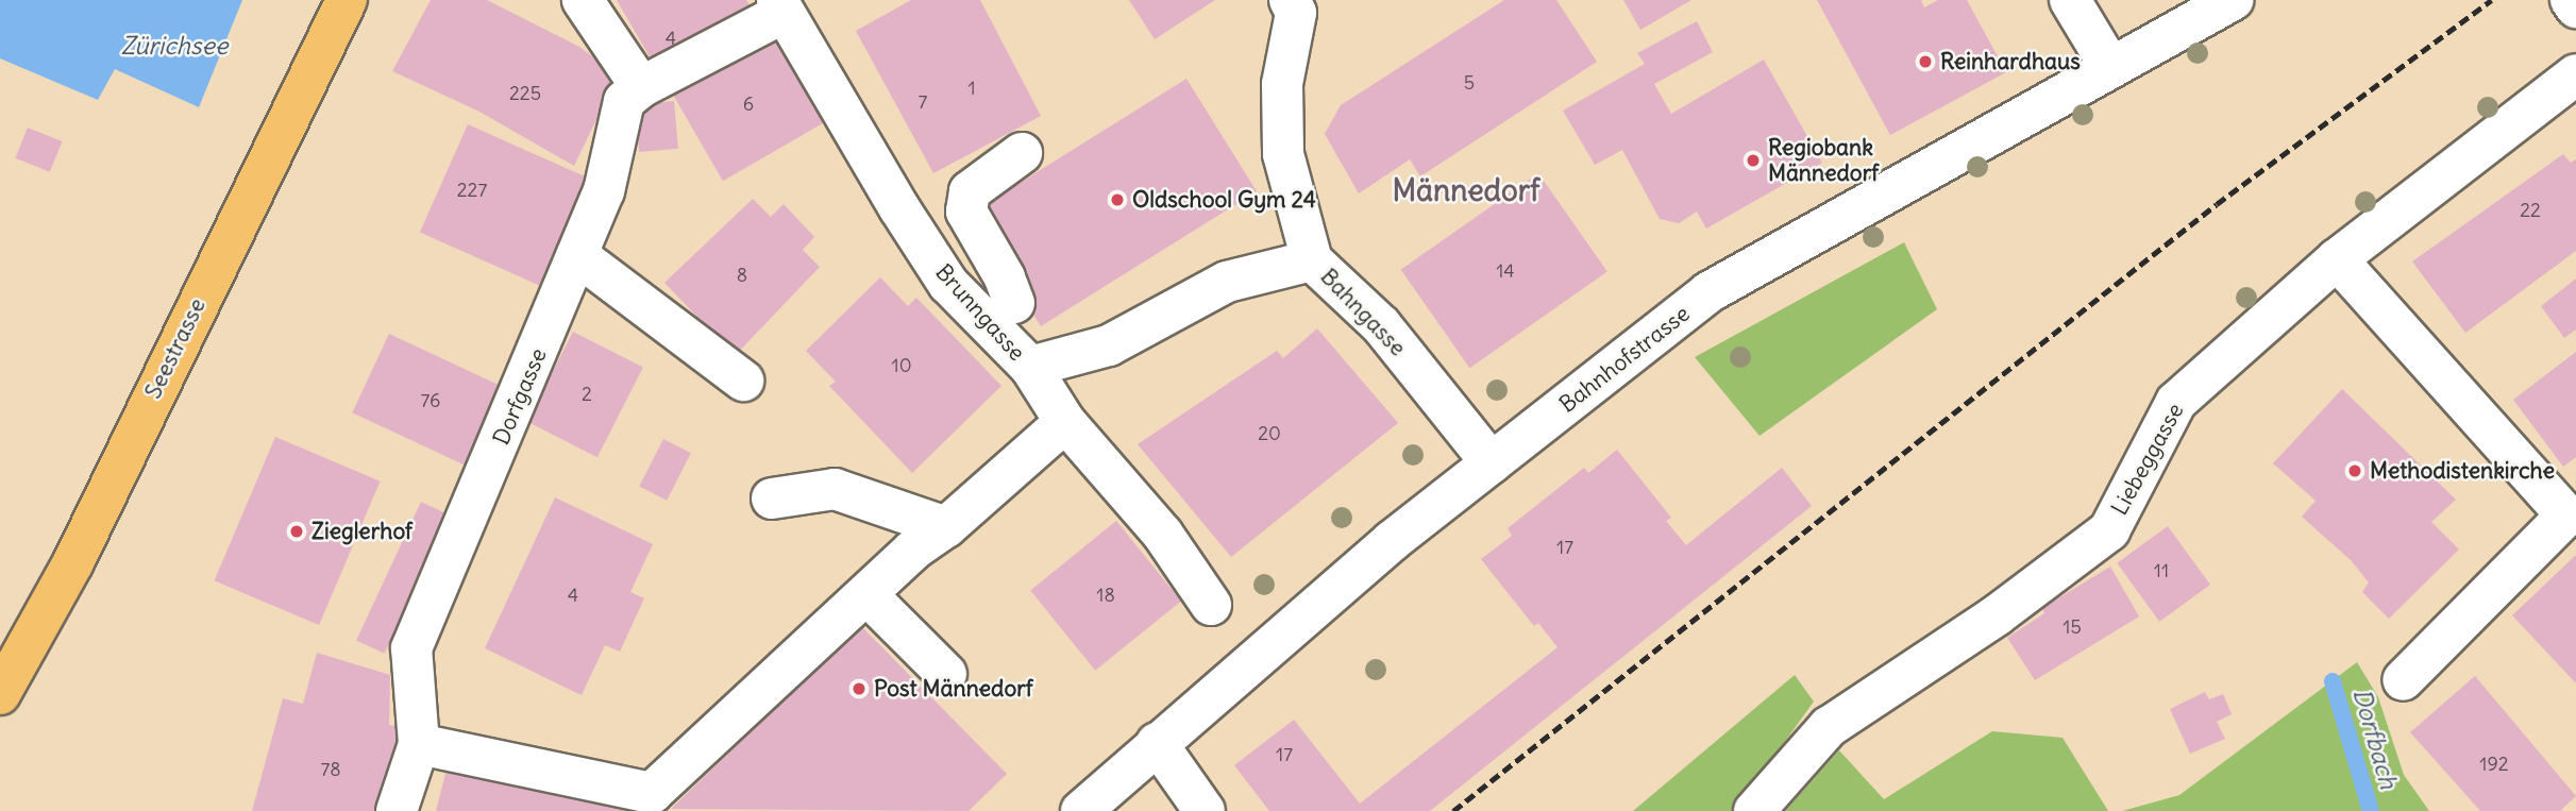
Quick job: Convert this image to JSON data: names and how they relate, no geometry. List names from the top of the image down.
{
  "streets": {
    "main road": ["Seestrasse"],
    "street": [
      "Brunngasse",
      "Bahngasse",
      "Bahnhofstrasse",
      "Dorfgasse",
      "Liebeggasse"
    ]
  },
  "crossings": [
    ["Brunngasse", "Bahngasse"],
    ["Bahngasse", "Bahnhofstrasse"]
  ],
  "districts": ["Männedorf"],
  "water": ["Zürichsee", "Dorfbach"],
  "places": [
    "Reinhardhaus",
    "Regiobank Männedorf",
    "Oldschool Gym 24",
    "Methodistenkirche",
    "Zieglerhof",
    "Post Männedorf"
  ],
  "house_numbers": [
    "4",
    "5",
    "1",
    "225",
    "7",
    "6",
    "227",
    "22",
    "14",
    "8",
    "10",
    "2",
    "76",
    "20",
    "17",
    "11",
    "4",
    "18",
    "15",
    "17",
    "192",
    "78"
  ]
}
